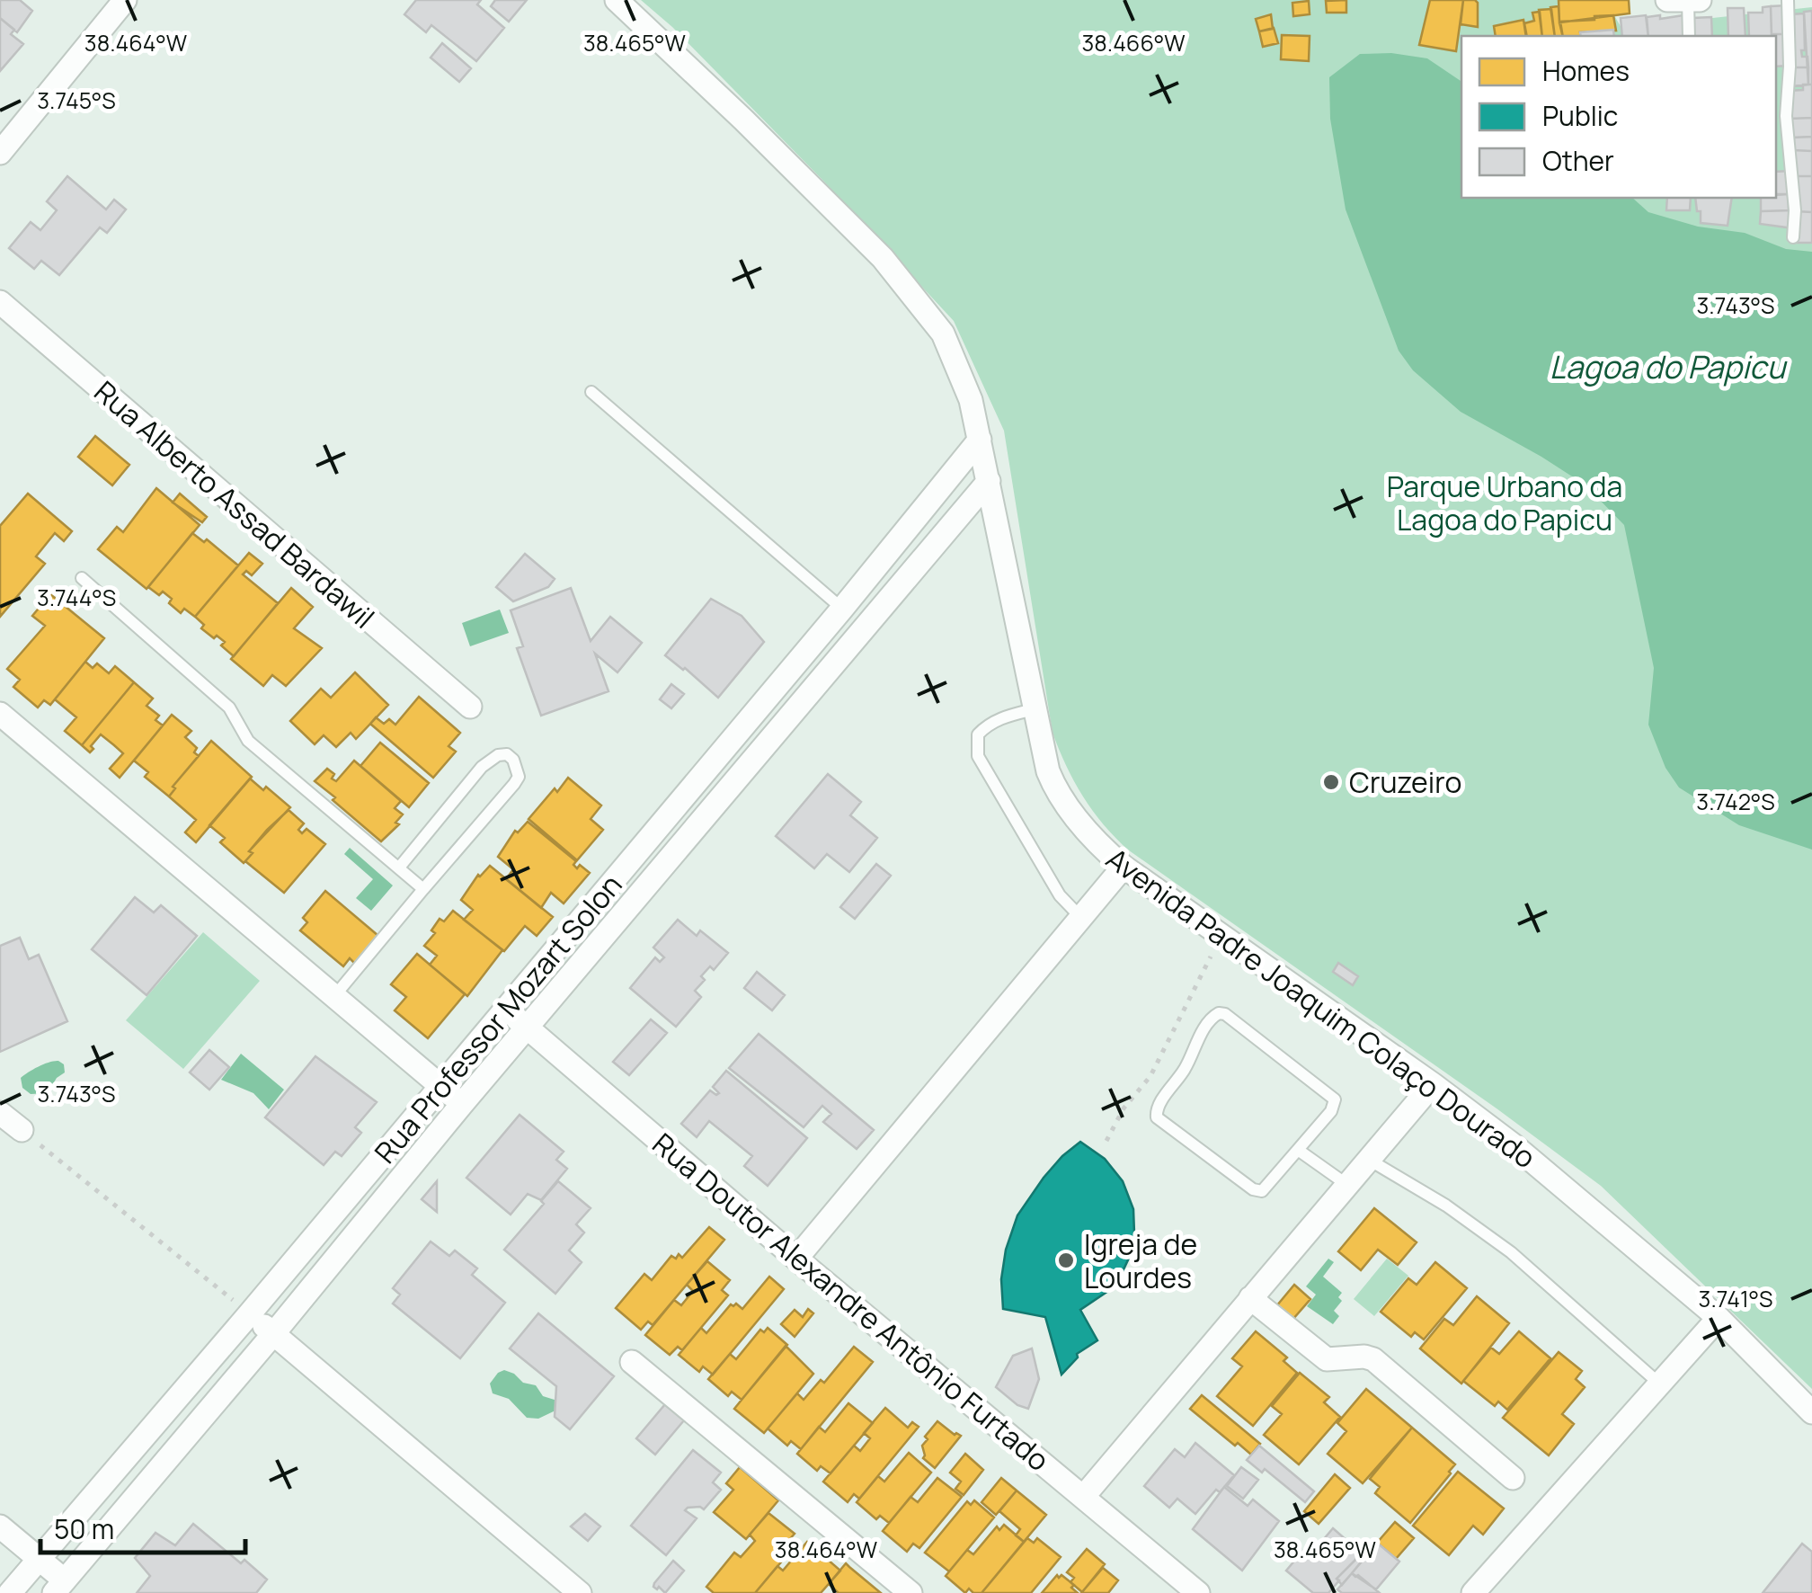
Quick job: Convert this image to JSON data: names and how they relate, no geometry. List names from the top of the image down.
{
  "streets": {
    "street": [
      "Rua Alberto Assad Bardawil",
      "Avenida Padre Joaquim Colaço Dourado",
      "Rua Professor Mozart Solon",
      "Rua Doutor Alexandre Antônio Furtado"
    ]
  },
  "crossings": [
    ["Avenida Padre Joaquim Colaço Dourado", "Rua Professor Mozart Solon"],
    ["Rua Professor Mozart Solon", "Rua Doutor Alexandre Antônio Furtado"]
  ],
  "water": ["Lagoa do Papicu"],
  "parks": ["Parque Urbano da Lagoa do Papicu"],
  "places": ["Cruzeiro", "Igreja de Lourdes"],
  "legend": ["Homes", "Public", "Other"],
  "scale_bar": "50 m",
  "coordinates": [
    "38.464°W",
    "38.465°W",
    "38.466°W",
    "3.745°S",
    "3.743°S",
    "3.744°S",
    "3.742°S",
    "3.741°S"
  ]
}
